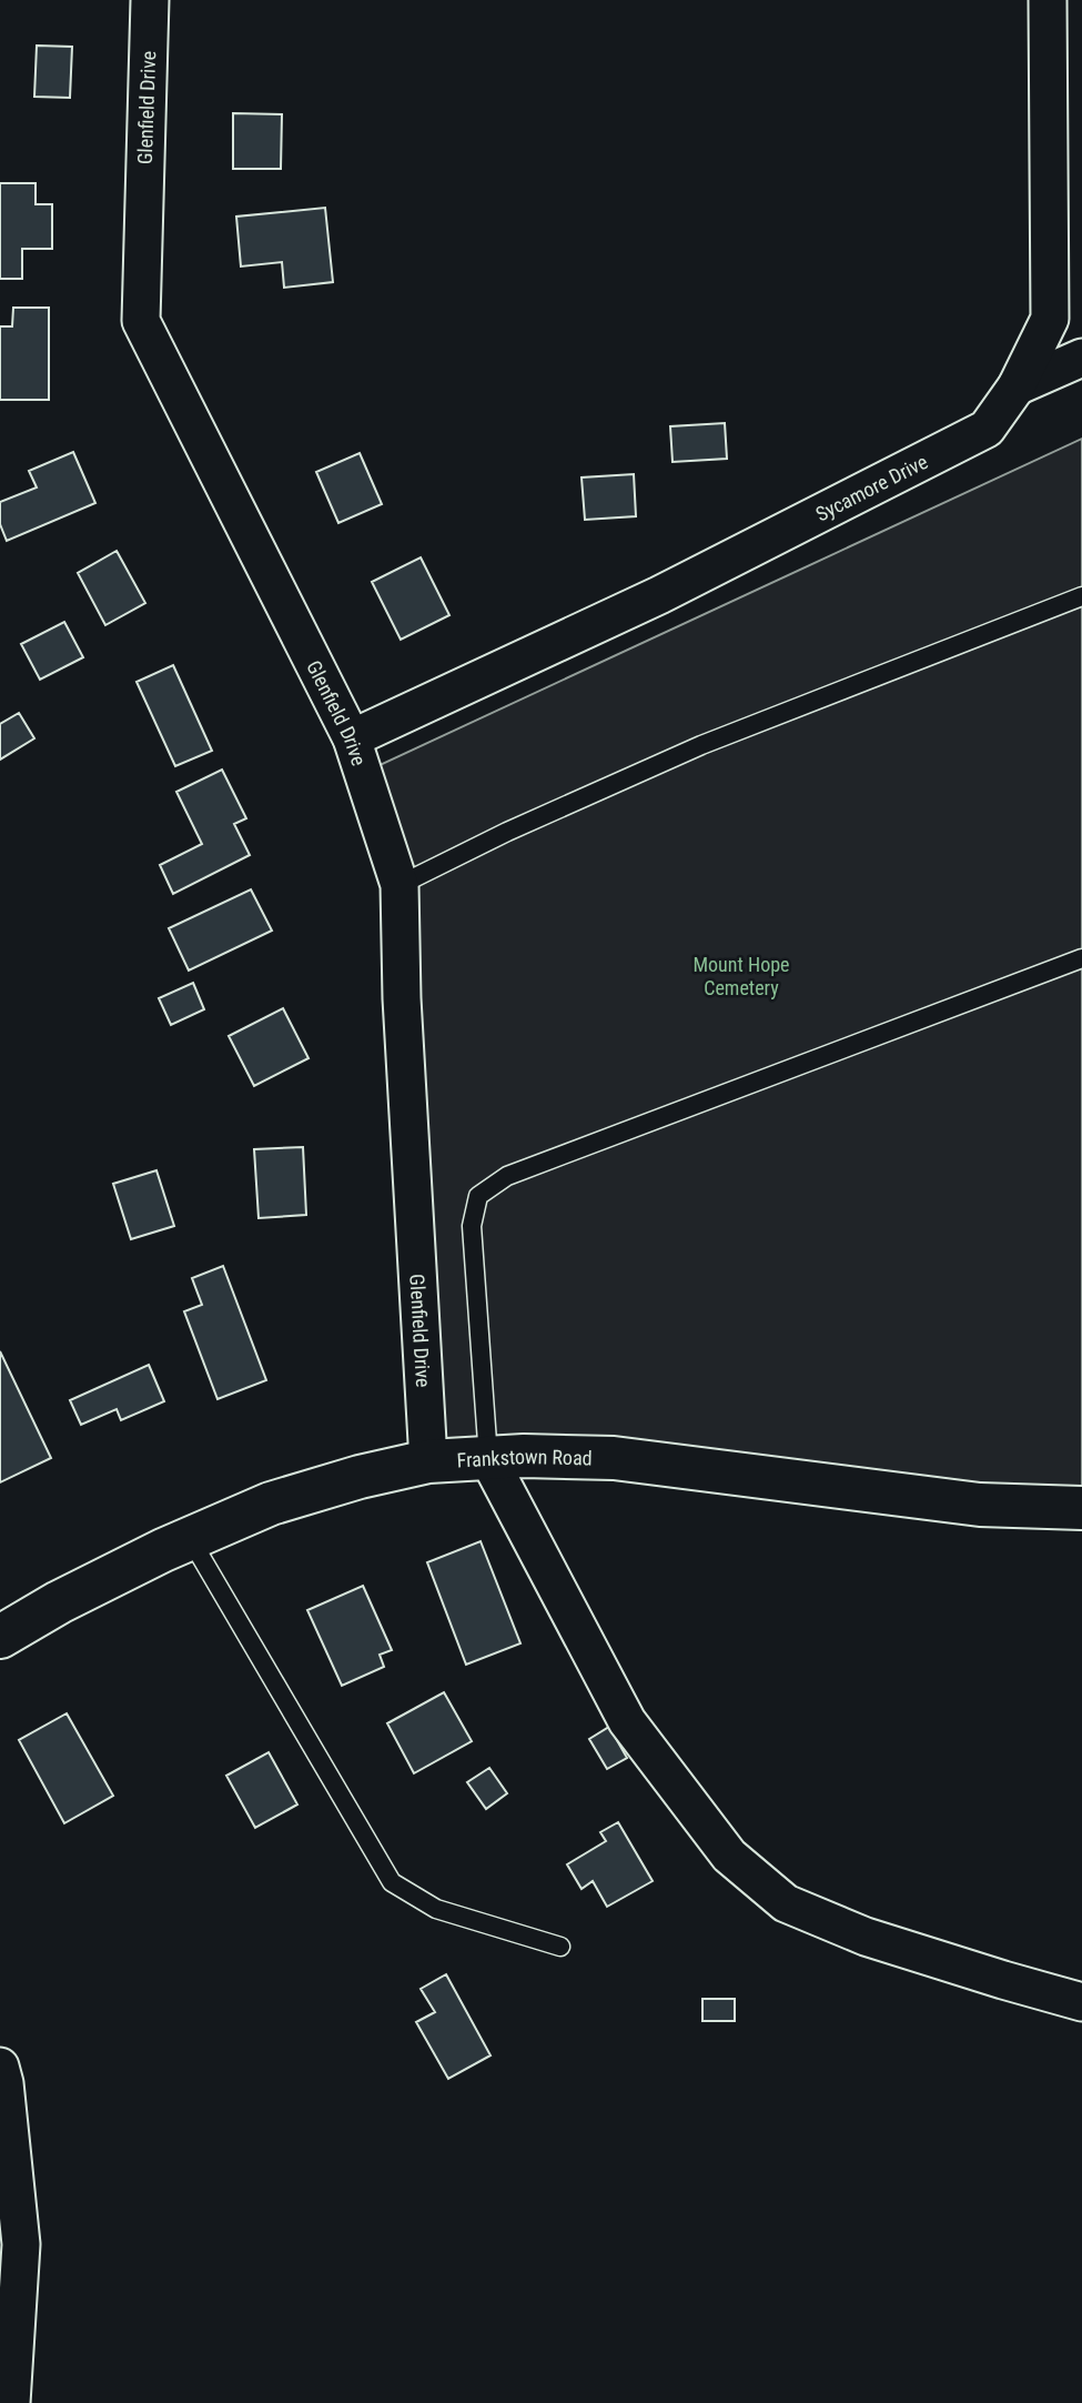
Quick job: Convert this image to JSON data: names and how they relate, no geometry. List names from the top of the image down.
{
  "streets": {
    "main road": ["Frankstown Road"],
    "street": ["Glenfield Drive", "Sycamore Drive"]
  },
  "crossings": [
    ["Glenfield Drive", "Sycamore Drive"],
    ["Glenfield Drive", "Frankstown Road"]
  ],
  "parks": ["Mount Hope Cemetery"]
}
